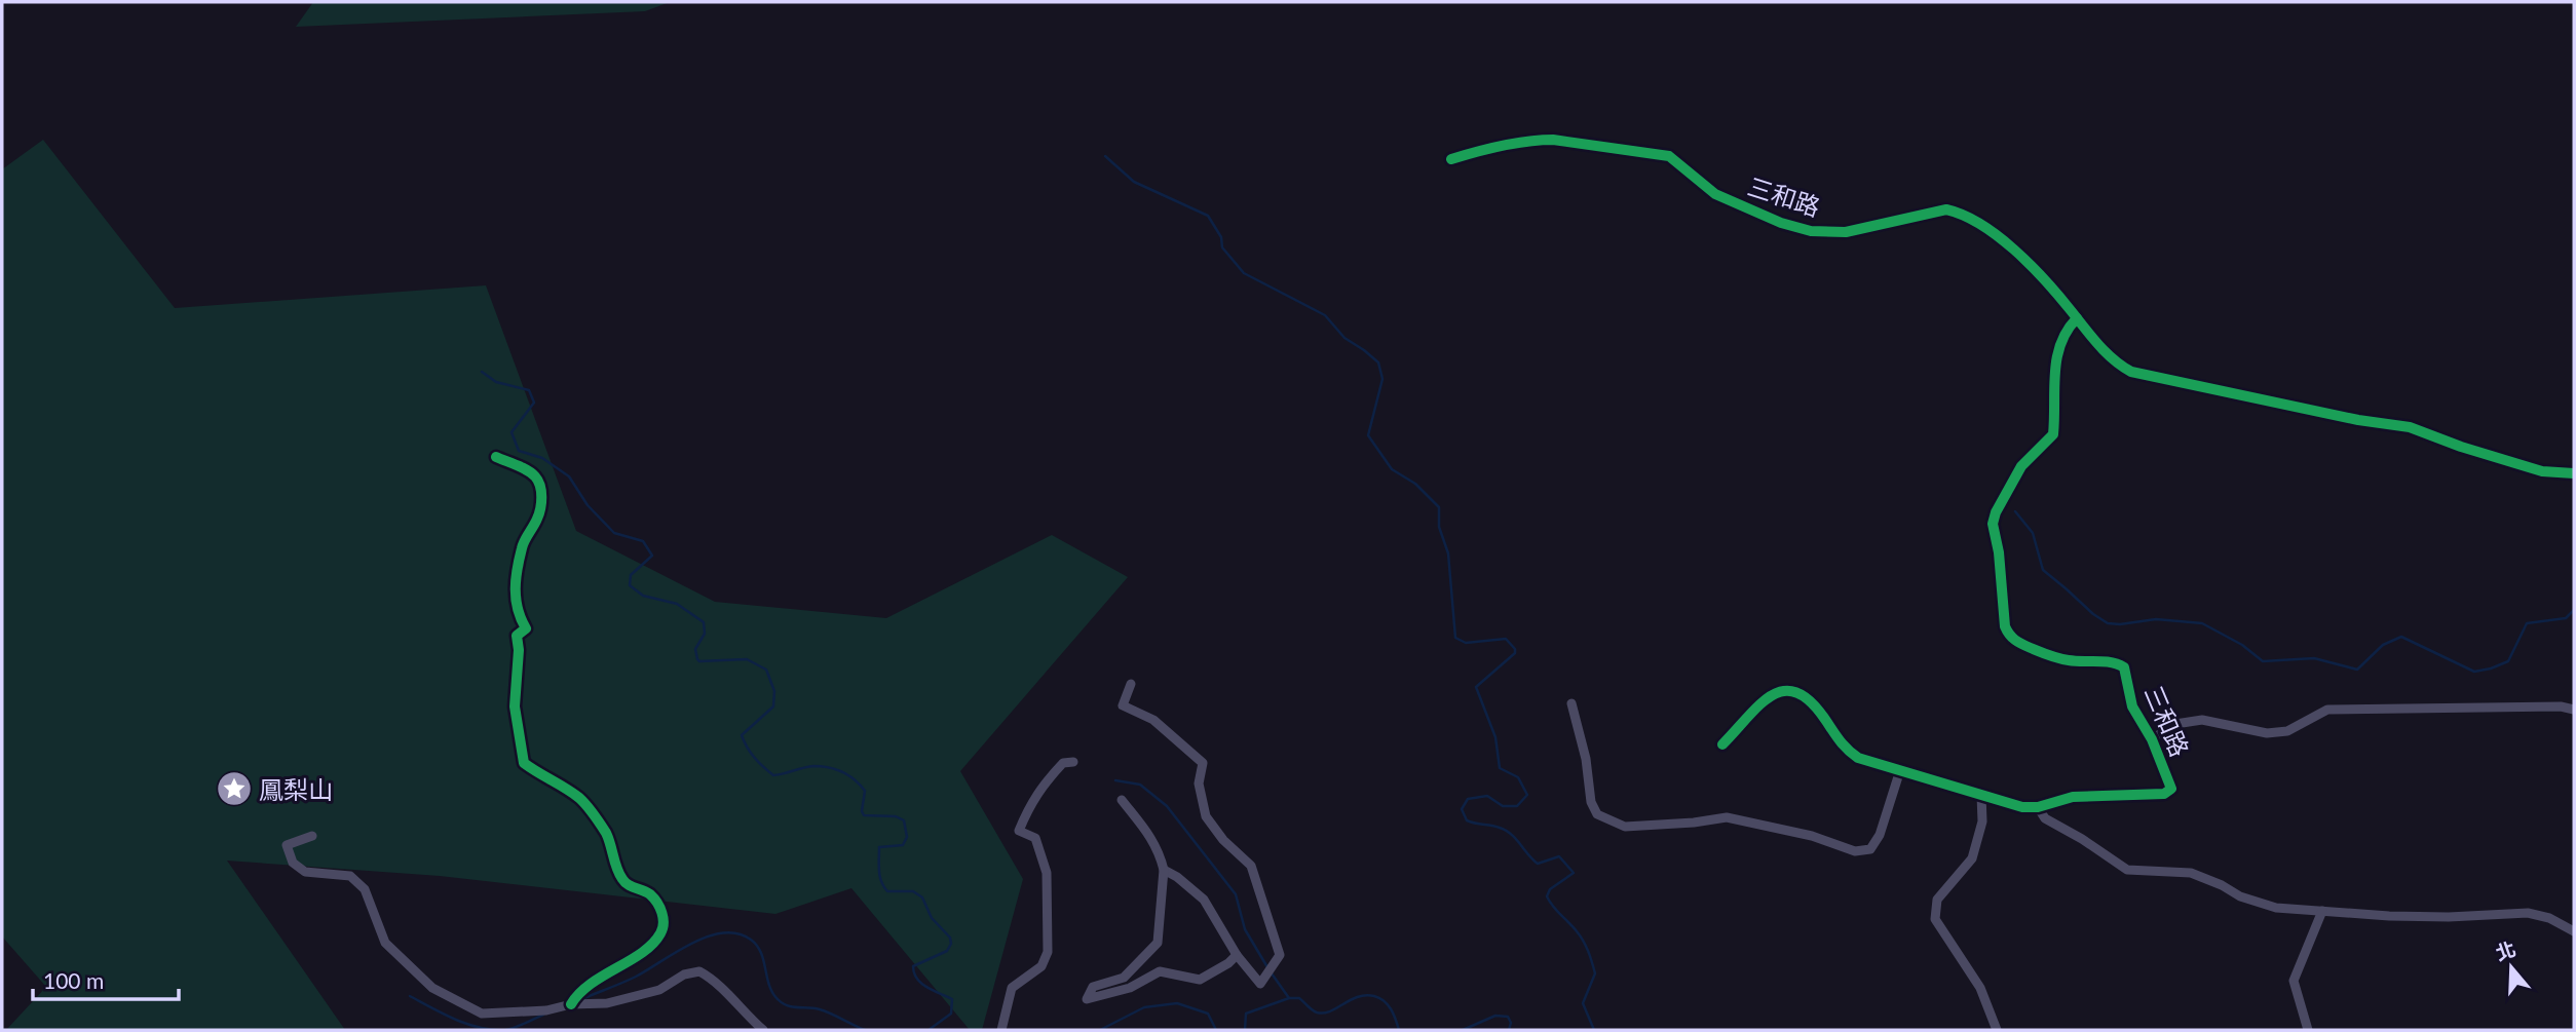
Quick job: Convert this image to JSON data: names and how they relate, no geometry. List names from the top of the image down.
{
  "streets": {
    "street": ["三和路"]
  },
  "places": {
    "place": ["鳳梨山"]
  },
  "scale_bar": "100 m",
  "north": "top"
}
